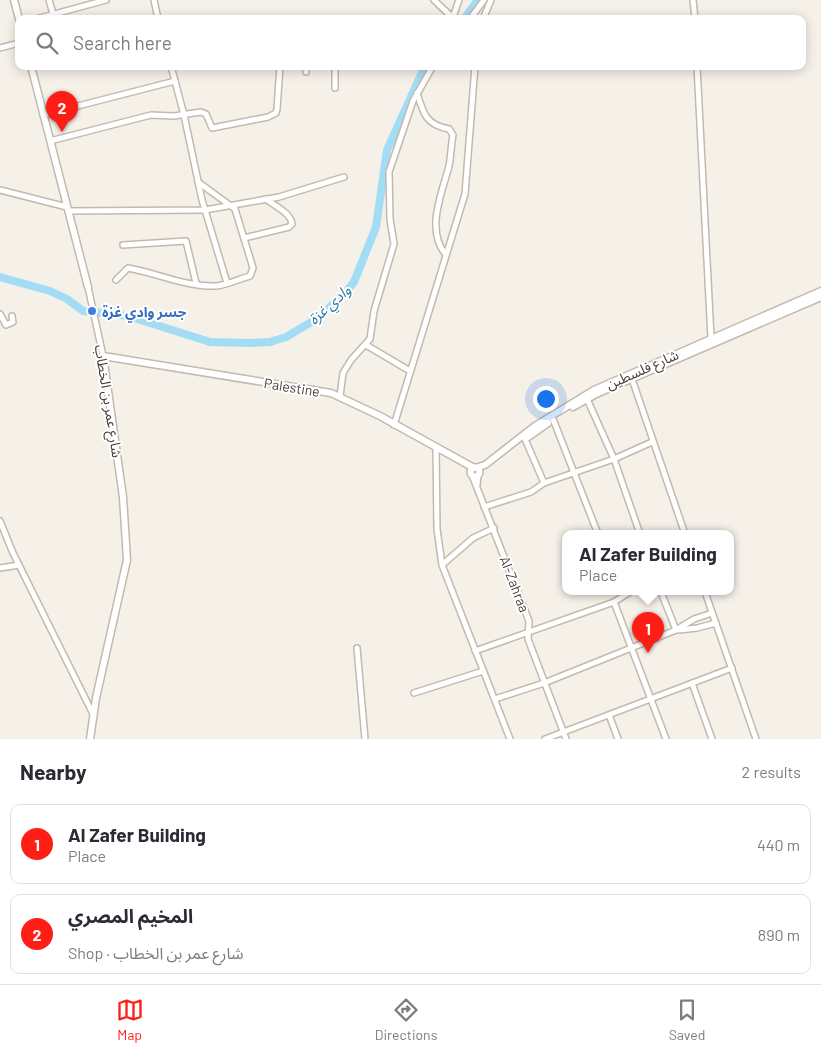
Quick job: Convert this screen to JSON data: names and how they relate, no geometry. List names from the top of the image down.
{
  "streets": {
    "street": [
      "شارع فلسطين",
      "Palestine",
      "شارع عمر بن الخطاب",
      "Al-Zahraa"
    ]
  },
  "crossings": [
    ["شارع فلسطين", "Palestine"],
    ["شارع فلسطين", "Al-Zahraa"],
    ["Palestine", "شارع عمر بن الخطاب"],
    ["Palestine", "Al-Zahraa"]
  ],
  "water": ["وادي غزة"],
  "places": ["جسر وادي غزة"],
  "page": {
    "search": "Search here",
    "pins": ["2", "1"],
    "popup": ["Al Zafer Building", "Place"],
    "heading": ["Nearby", "2 results"],
    "list": [
      {
        "mark": "1",
        "name": "Al Zafer Building",
        "note": "Place",
        "value": "440 m"
      },
      {
        "mark": "2",
        "name": "المخيم المصري",
        "note": "Shop · شارع عمر بن الخطاب",
        "value": "890 m"
      }
    ],
    "nav": ["Map", "Directions", "Saved"]
  }
}
